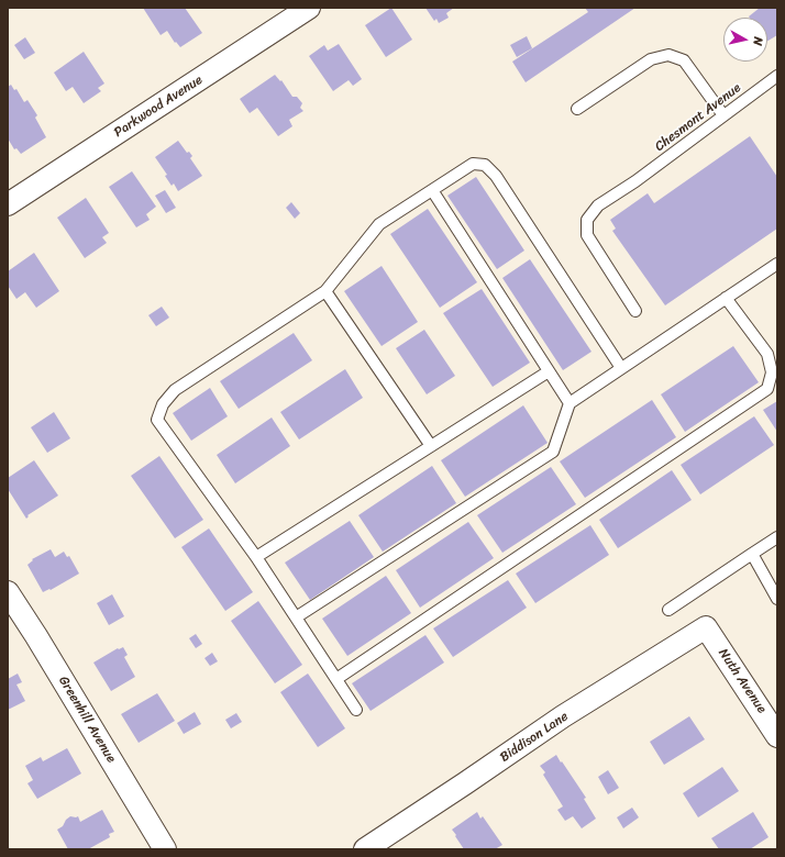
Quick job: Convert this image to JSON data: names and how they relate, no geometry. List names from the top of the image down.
{
  "streets": {
    "street": [
      "Parkwood Avenue",
      "Nuth Avenue",
      "Greenhill Avenue",
      "Biddison Lane"
    ],
    "lane": ["Chesmont Avenue"]
  },
  "crossings": [
    ["Nuth Avenue", "Biddison Lane"]
  ],
  "north": "right"
}
